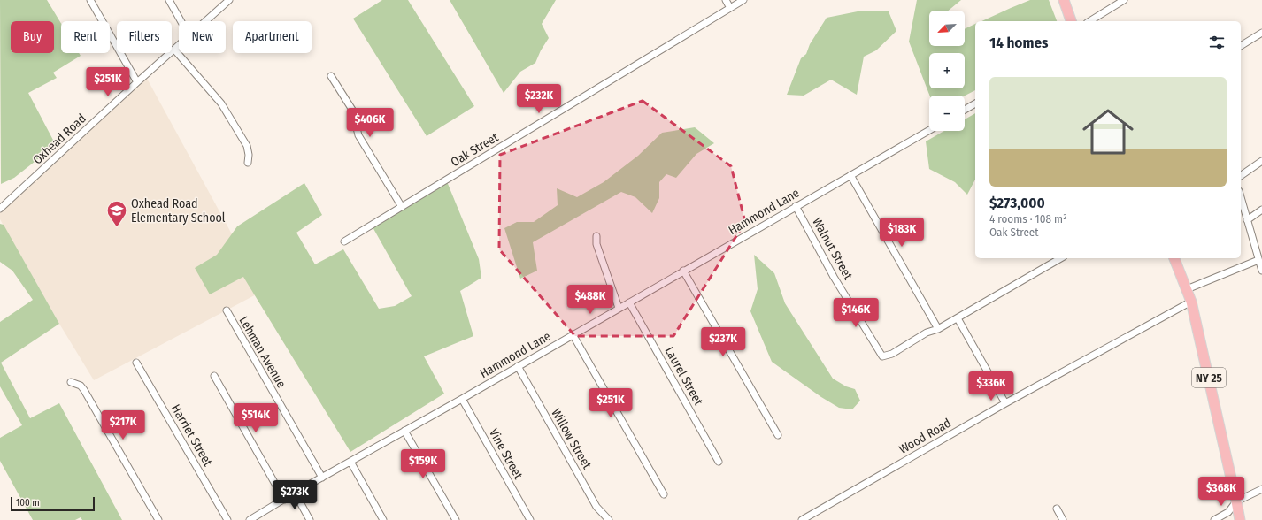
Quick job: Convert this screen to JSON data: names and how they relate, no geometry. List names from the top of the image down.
{
  "streets": {
    "main road": ["NY 25"],
    "street": [
      "Oxhead Road",
      "Oak Street",
      "Hammond Lane",
      "Walnut Street",
      "Lehman Avenue",
      "Laurel Street",
      "Harriet Street",
      "Wood Road",
      "Willow Street",
      "Vine Street"
    ]
  },
  "crossings": [
    ["Hammond Lane", "Walnut Street"],
    ["Hammond Lane", "Lehman Avenue"],
    ["Hammond Lane", "Laurel Street"],
    ["Hammond Lane", "Willow Street"],
    ["Hammond Lane", "Vine Street"],
    ["NY 25", "Wood Road"]
  ],
  "places": {
    "school or university": ["Oxhead Road Elementary School"]
  },
  "scale_bar": "100 m",
  "north": "bottom left",
  "page": {
    "map_buttons": ["+", "−"],
    "chip": [
      "Buy",
      "Rent",
      "Filters",
      "New",
      "Apartment"
    ],
    "heading": "14 homes",
    "list": [
      {
        "name": "$273,000",
        "note": "4 rooms · 108 m² · Oak Street"
      }
    ],
    "price": [
      "$251K",
      "$232K",
      "$406K",
      "$183K",
      "$488K",
      "$146K",
      "$237K",
      "$336K",
      "$251K",
      "$514K",
      "$217K",
      "$159K",
      "$368K",
      "$273K"
    ],
    "scale": "100 m"
  }
}
